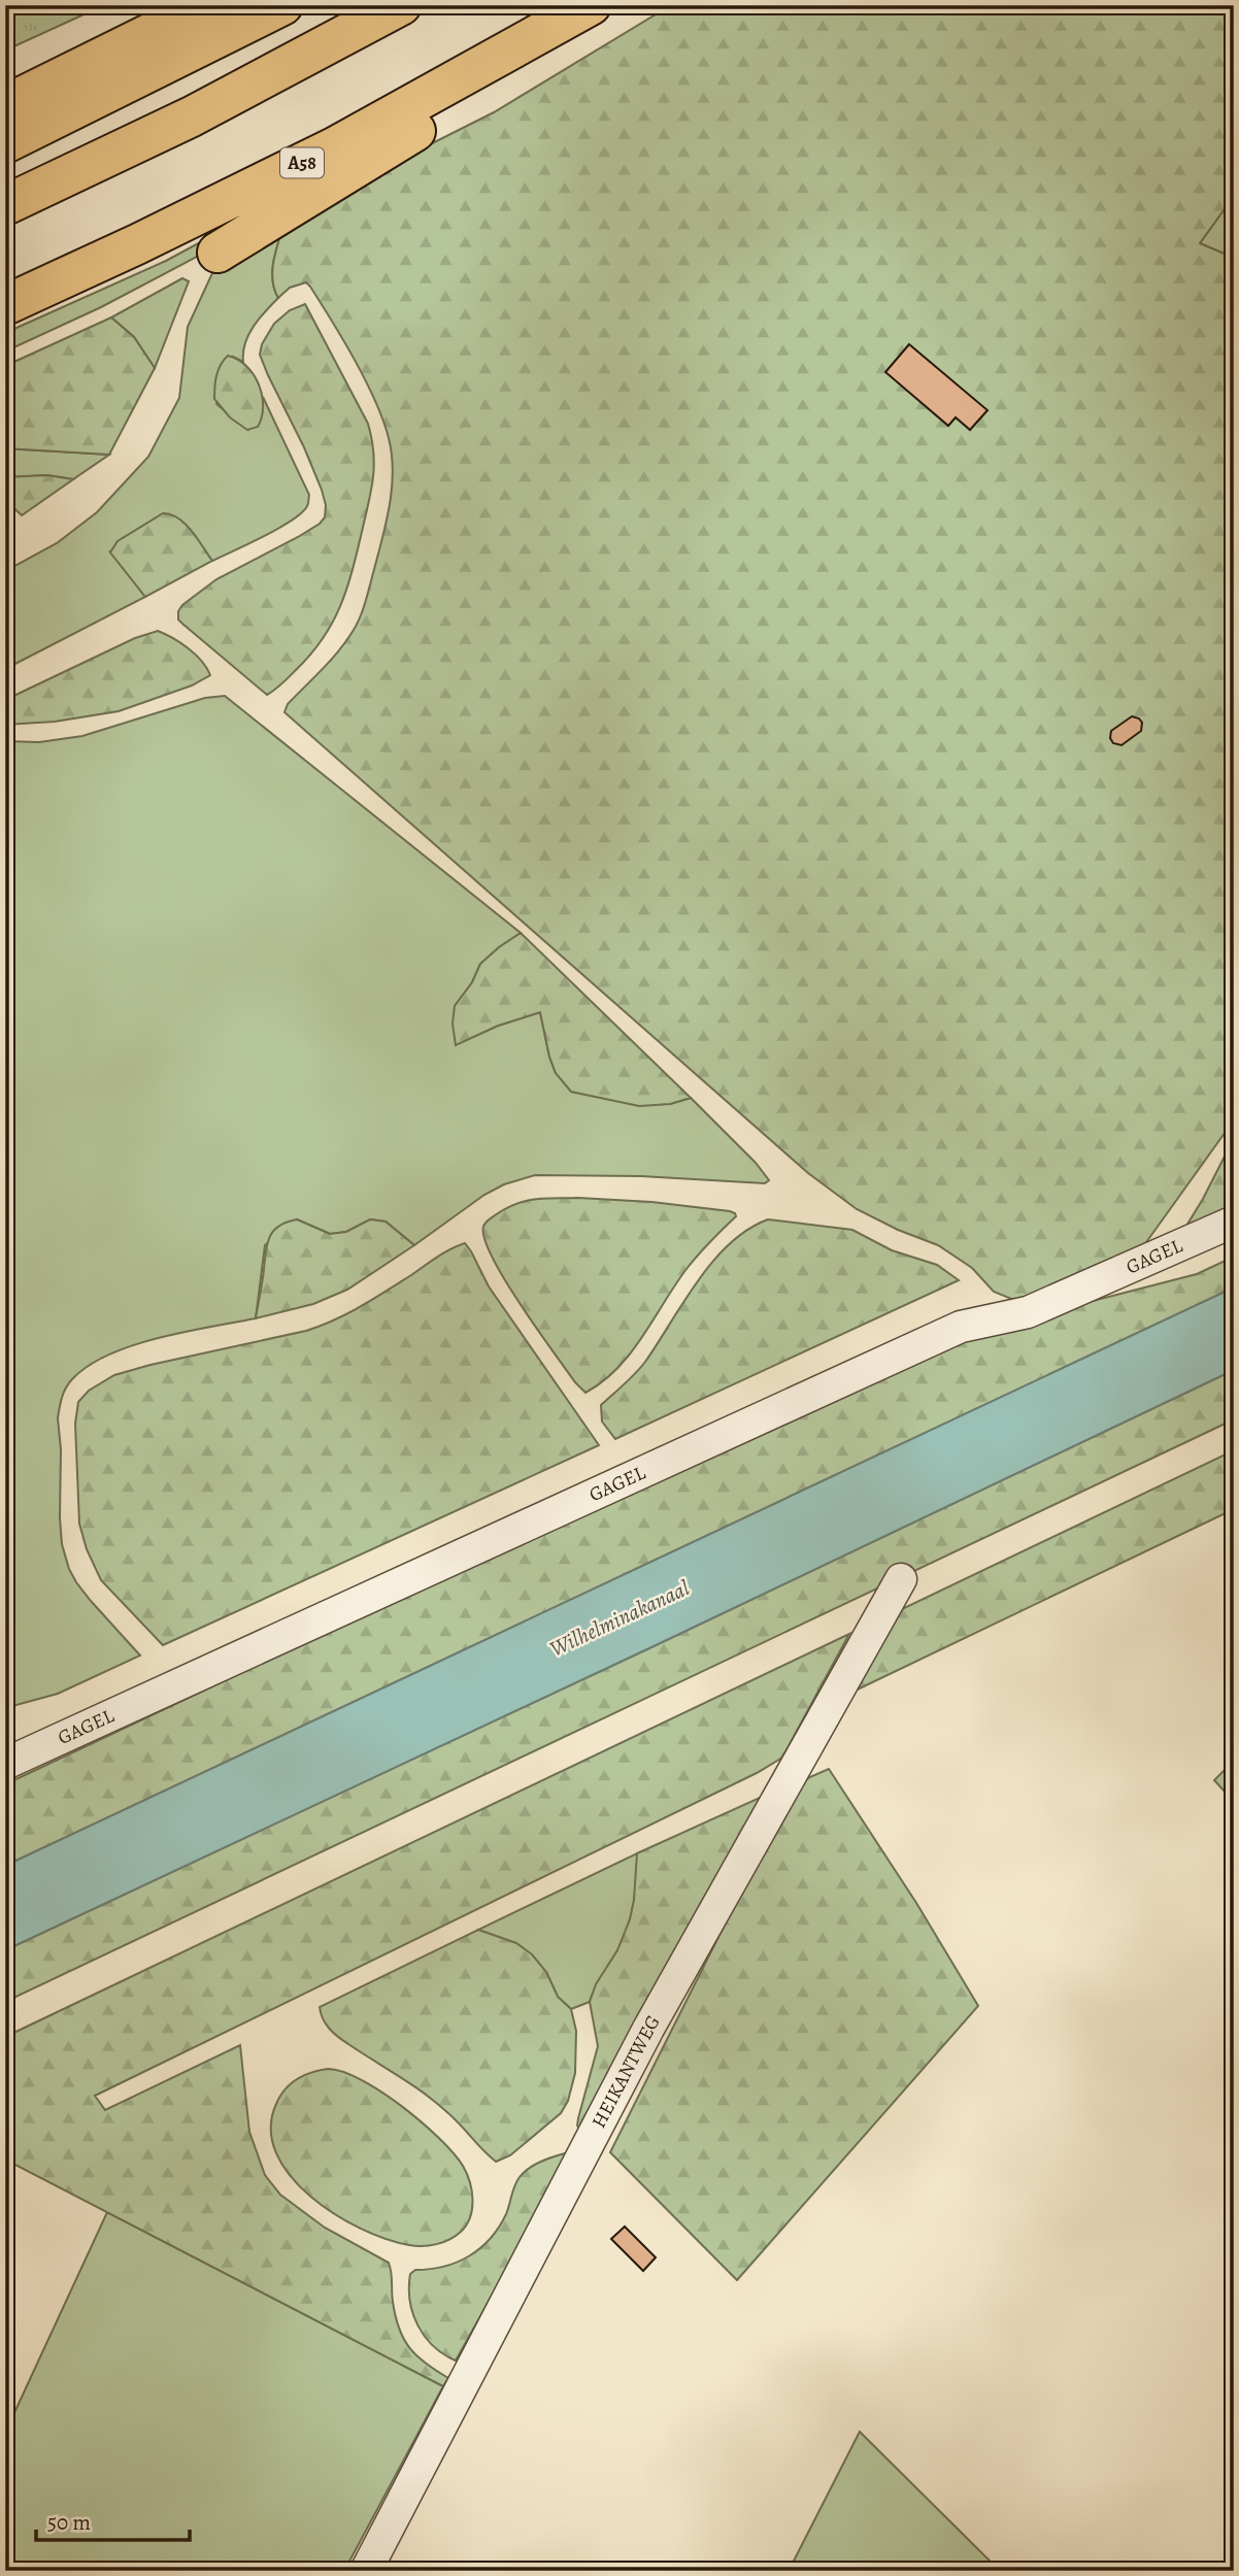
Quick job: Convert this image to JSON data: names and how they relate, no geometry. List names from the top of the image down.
{
  "streets": {
    "highway": ["A58"],
    "street": ["GAGEL", "HEIKANTWEG"]
  },
  "water": ["Wilhelminakanaal"],
  "scale_bar": "50 m"
}
